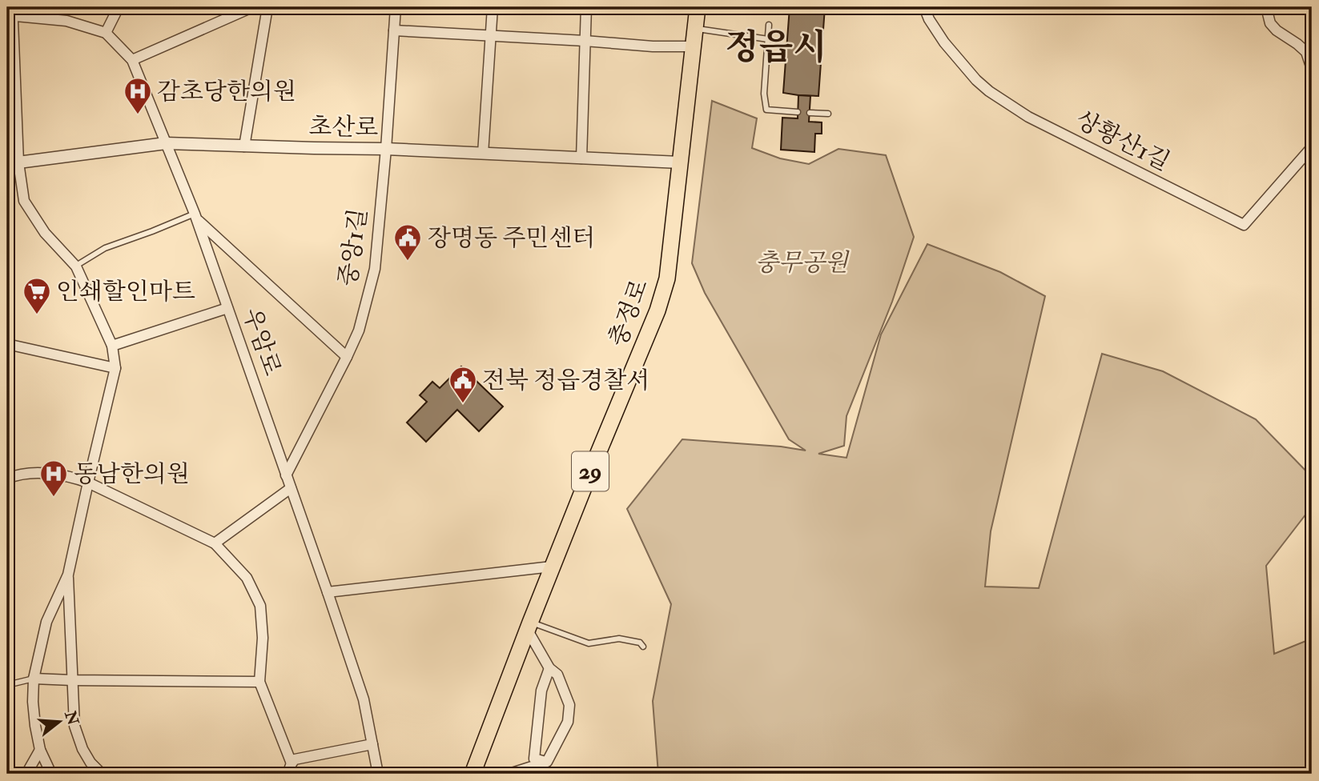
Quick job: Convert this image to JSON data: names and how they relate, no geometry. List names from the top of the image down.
{
  "streets": {
    "main road": ["충정로", "29"],
    "street": [
      "초산로",
      "상황산1길",
      "중앙1길",
      "우암로"
    ]
  },
  "crossings": [
    ["초산로", "중앙1길"],
    ["초산로", "충정로"],
    ["초산로", "우암로"],
    ["중앙1길", "우암로"]
  ],
  "districts": ["정읍시"],
  "parks": ["충무공원"],
  "places": {
    "hospital": ["감초당한의원", "동남한의원"],
    "public building": ["장명동 주민센터", "전북 정읍경찰서"],
    "supermarket": ["인쇄할인마트"]
  },
  "north": "right"
}
